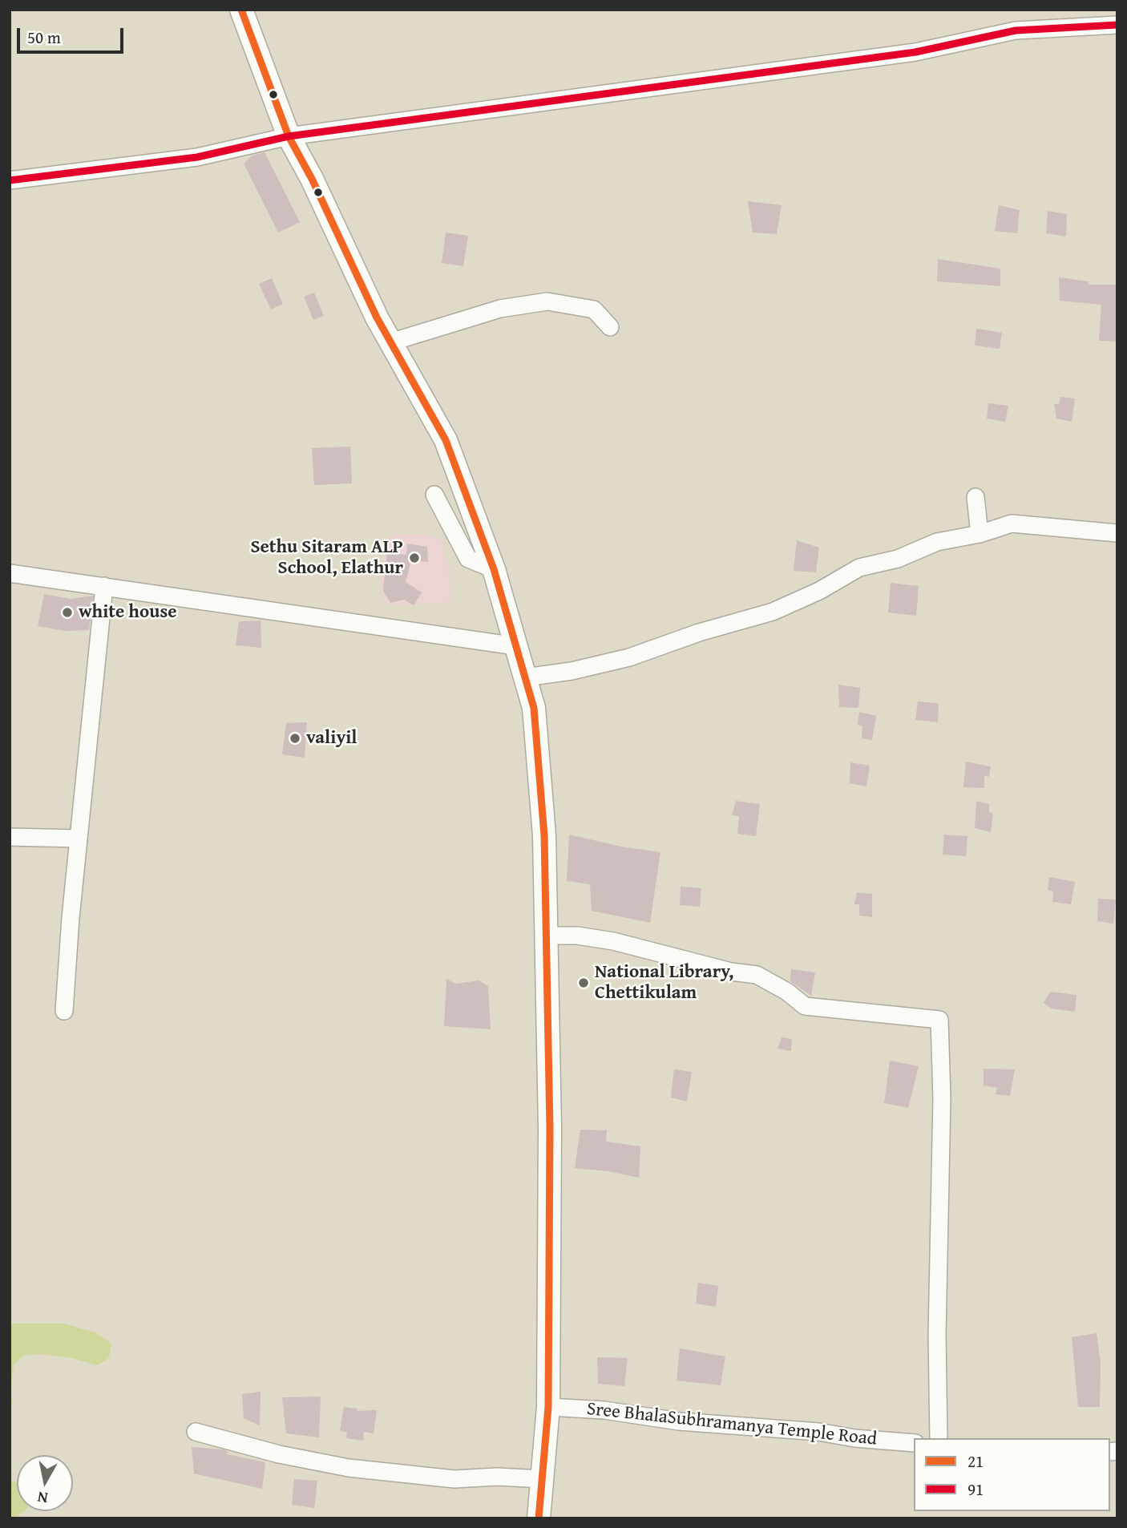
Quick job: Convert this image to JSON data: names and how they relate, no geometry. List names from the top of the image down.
{
  "streets": {
    "street": ["Sree BhalaSubhramanya Temple Road"]
  },
  "places": [
    "Sethu Sitaram ALP School, Elathur",
    "white house",
    "valiyil",
    "National Library, Chettikulam"
  ],
  "lines": ["transit line 21", "transit line 91"],
  "legend": ["21", "91"],
  "scale_bar": "50 m",
  "north": "bottom"
}
